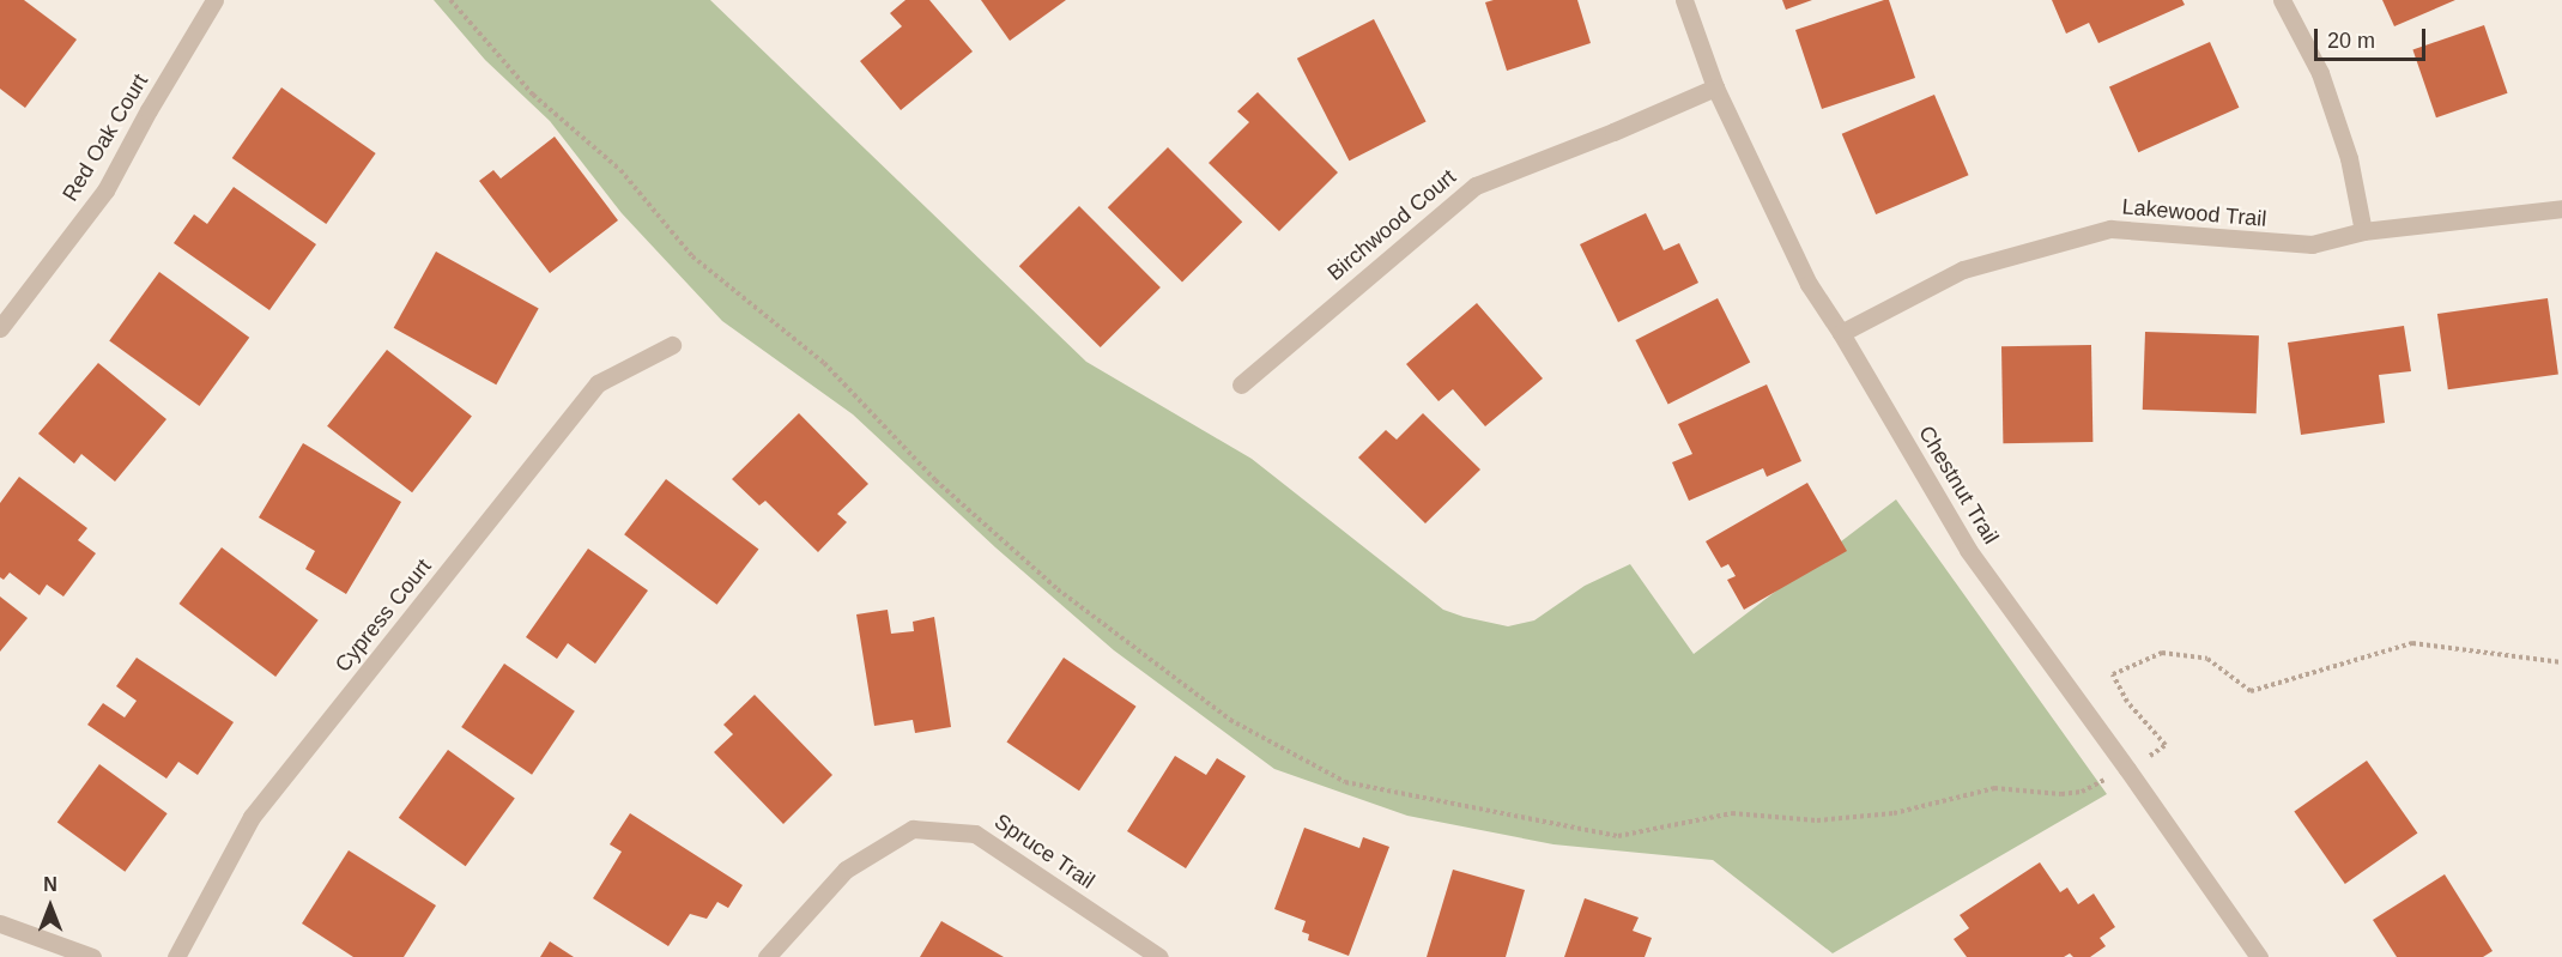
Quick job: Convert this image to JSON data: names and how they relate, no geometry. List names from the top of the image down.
{
  "streets": {
    "street": [
      "Red Oak Court",
      "Lakewood Trail",
      "Birchwood Court",
      "Chestnut Trail",
      "Cypress Court",
      "Spruce Trail"
    ]
  },
  "crossings": [
    ["Lakewood Trail", "Chestnut Trail"],
    ["Birchwood Court", "Chestnut Trail"]
  ],
  "scale_bar": "20 m",
  "north": "top"
}
